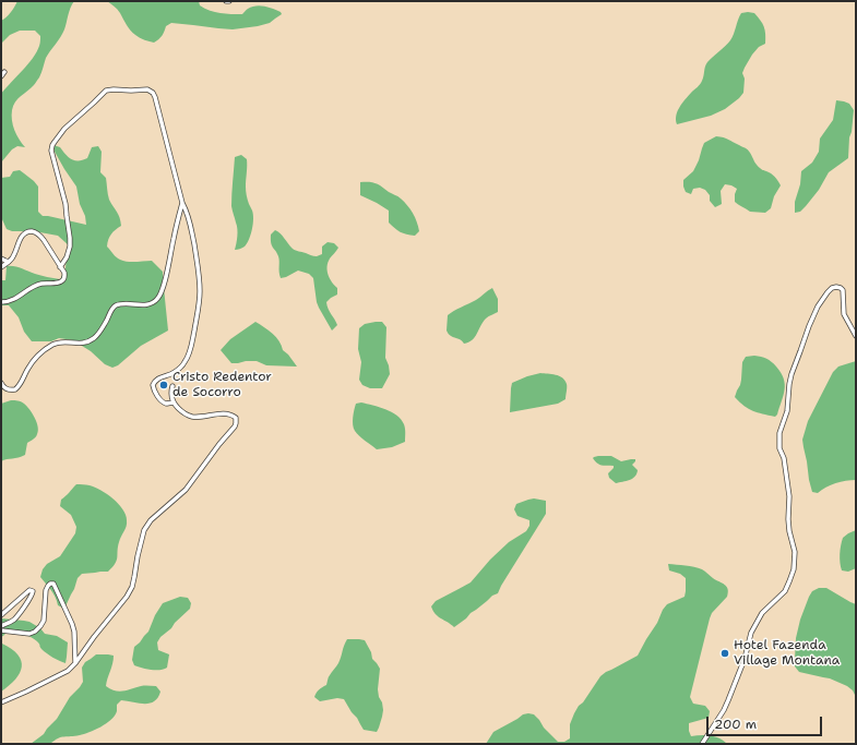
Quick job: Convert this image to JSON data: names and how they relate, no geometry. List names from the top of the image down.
{
  "places": ["Cristo Redentor de Socorro", "Hotel Fazenda Village Montana"],
  "scale_bar": "200 m"
}
